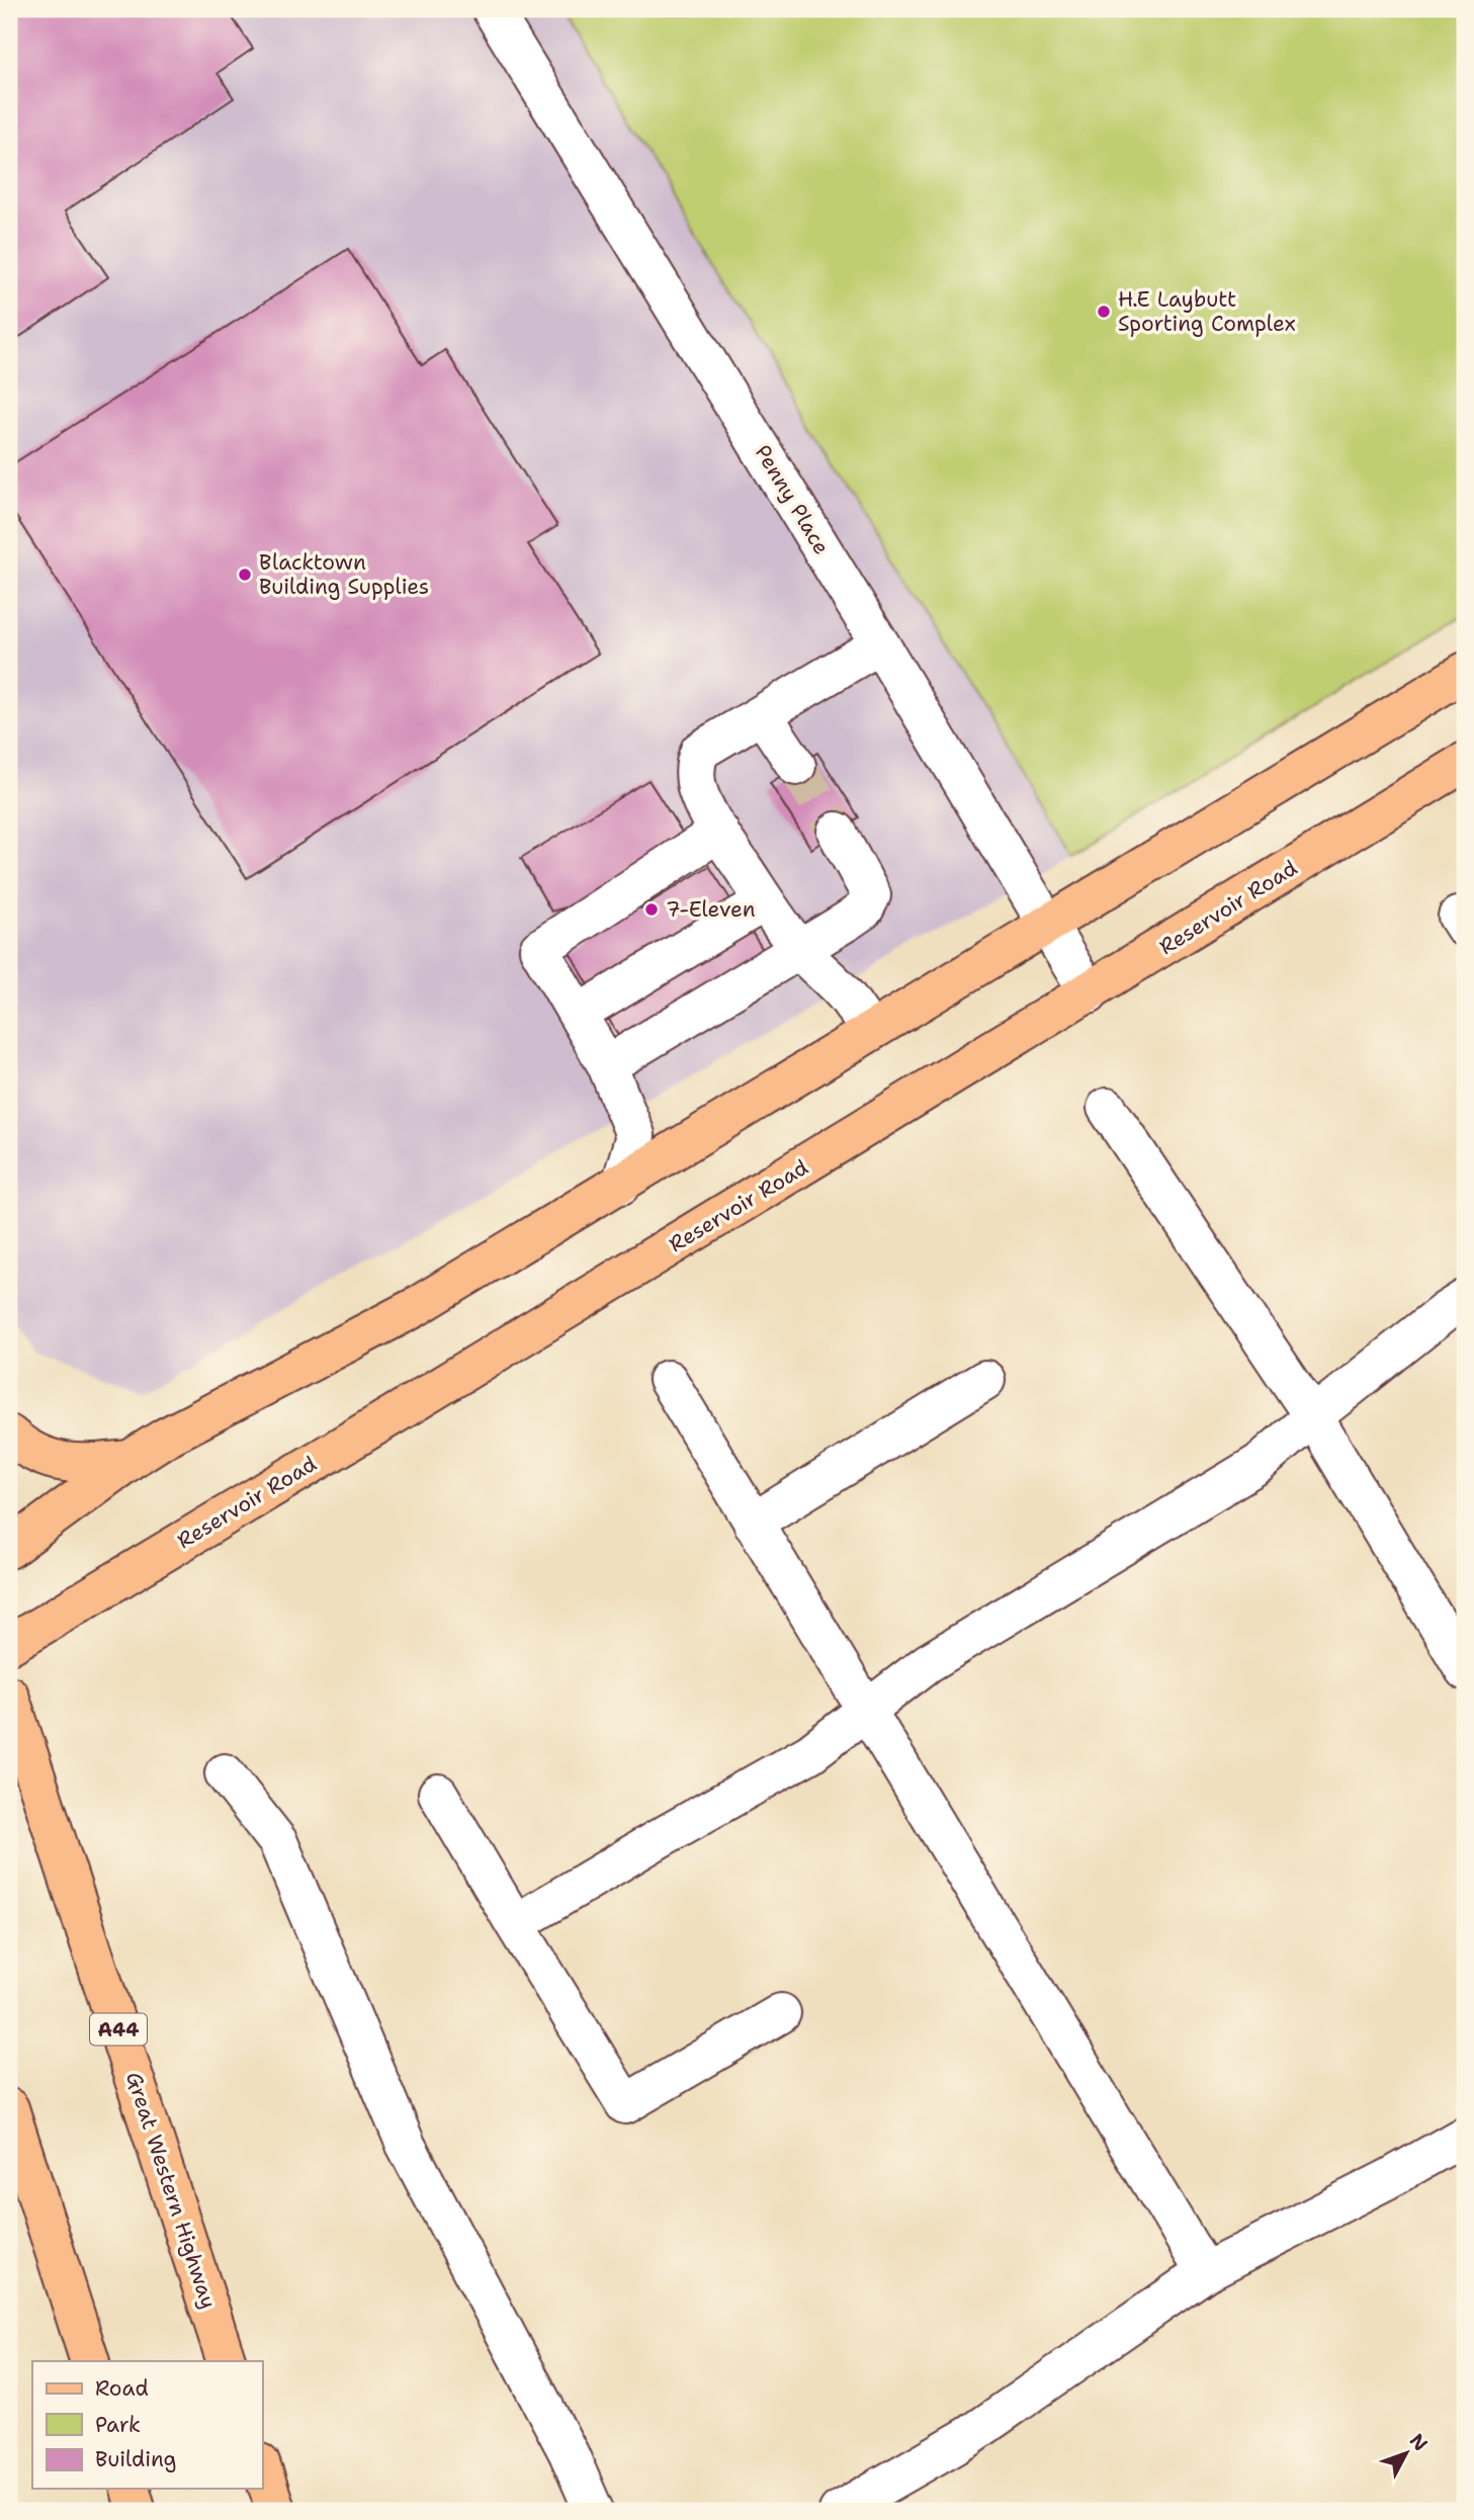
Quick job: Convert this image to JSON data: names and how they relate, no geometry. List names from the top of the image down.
{
  "streets": {
    "main road": ["Reservoir Road", "A44", "Great Western Highway"],
    "street": ["Penny Place"]
  },
  "crossings": [
    ["Penny Place", "Reservoir Road"]
  ],
  "places": ["H.E Laybutt Sporting Complex", "Blacktown Building Supplies", "7-Eleven"],
  "legend": ["Road", "Park", "Building"],
  "north": "top right"
}
